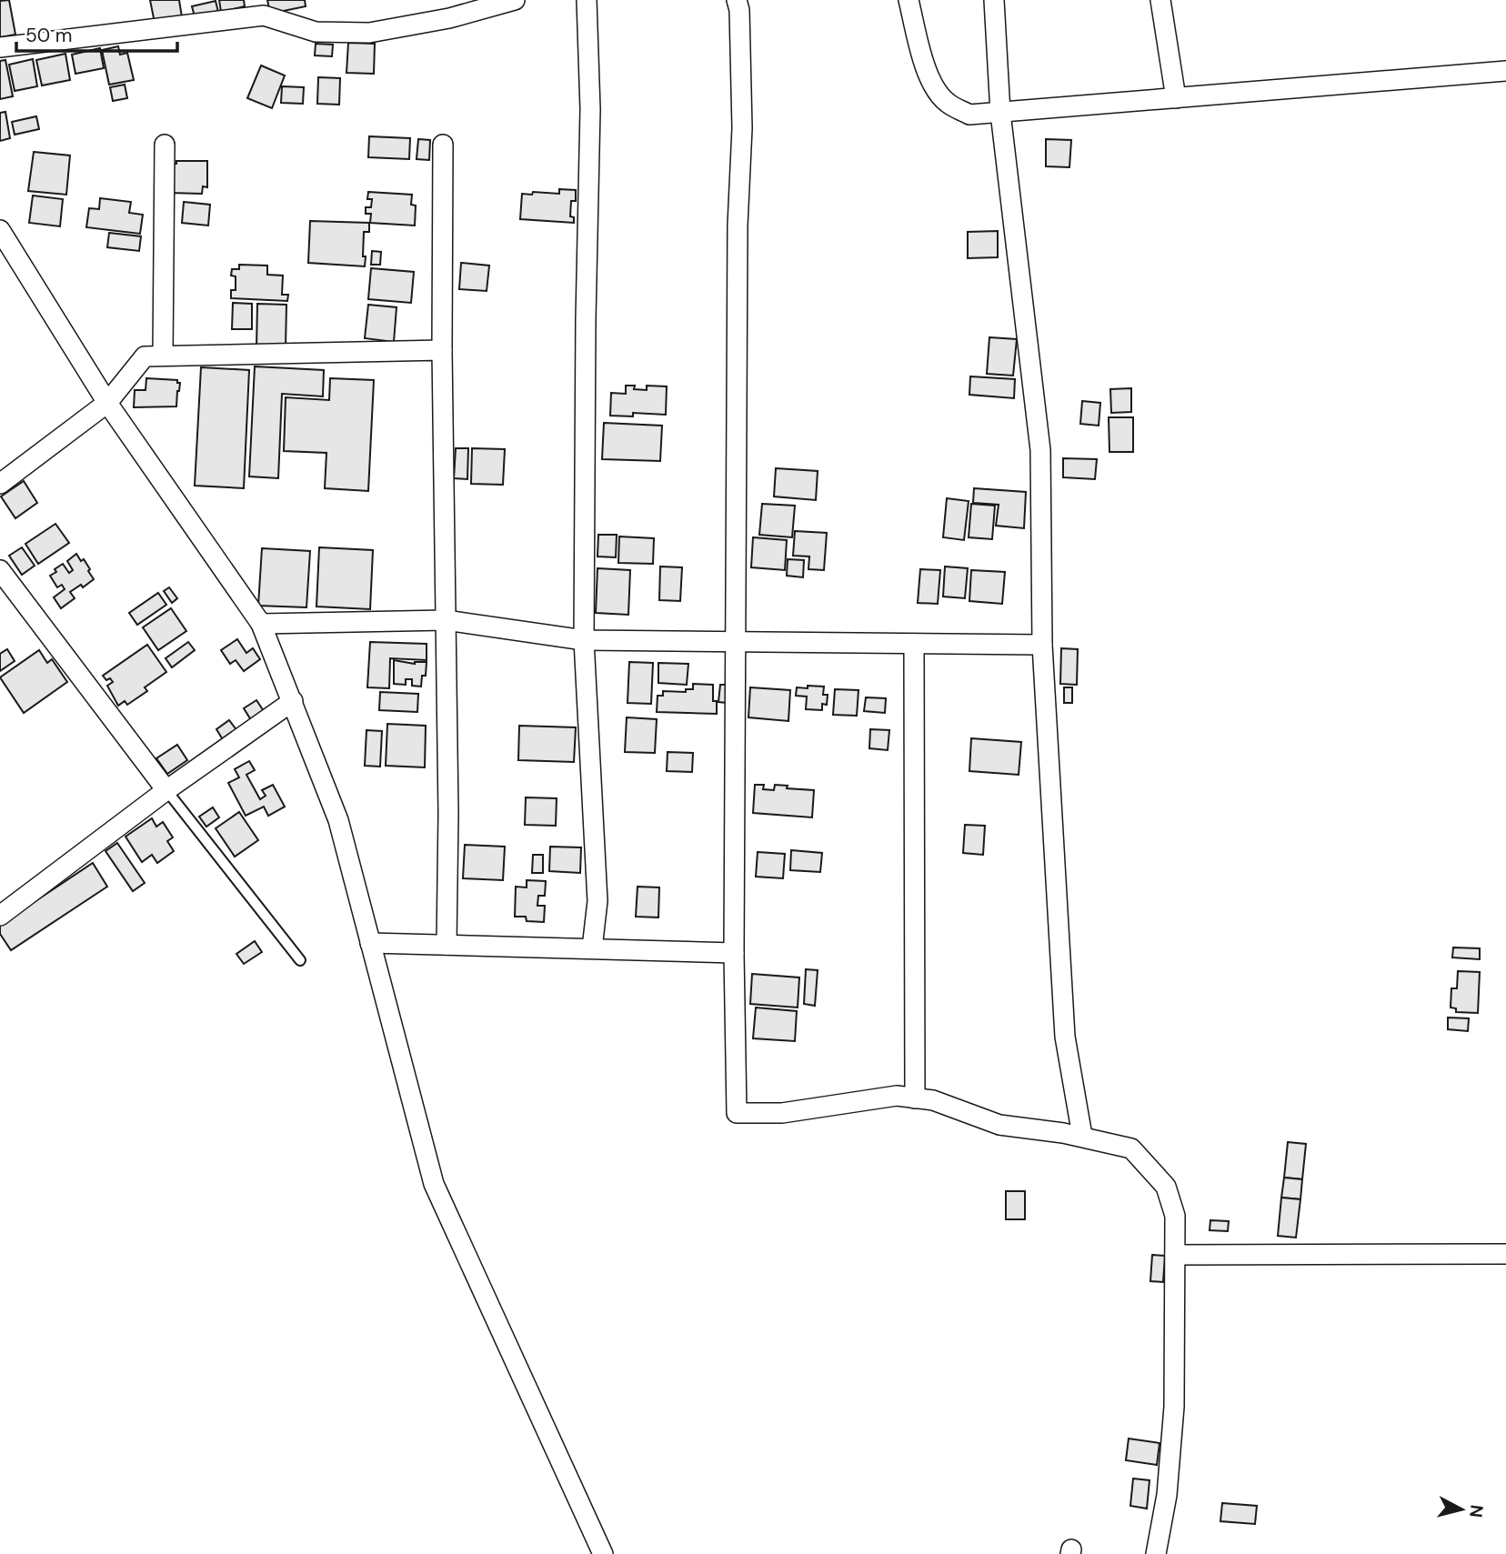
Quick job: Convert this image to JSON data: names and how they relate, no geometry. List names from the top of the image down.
{
  "scale_bar": "50 m",
  "north": "right"
}
